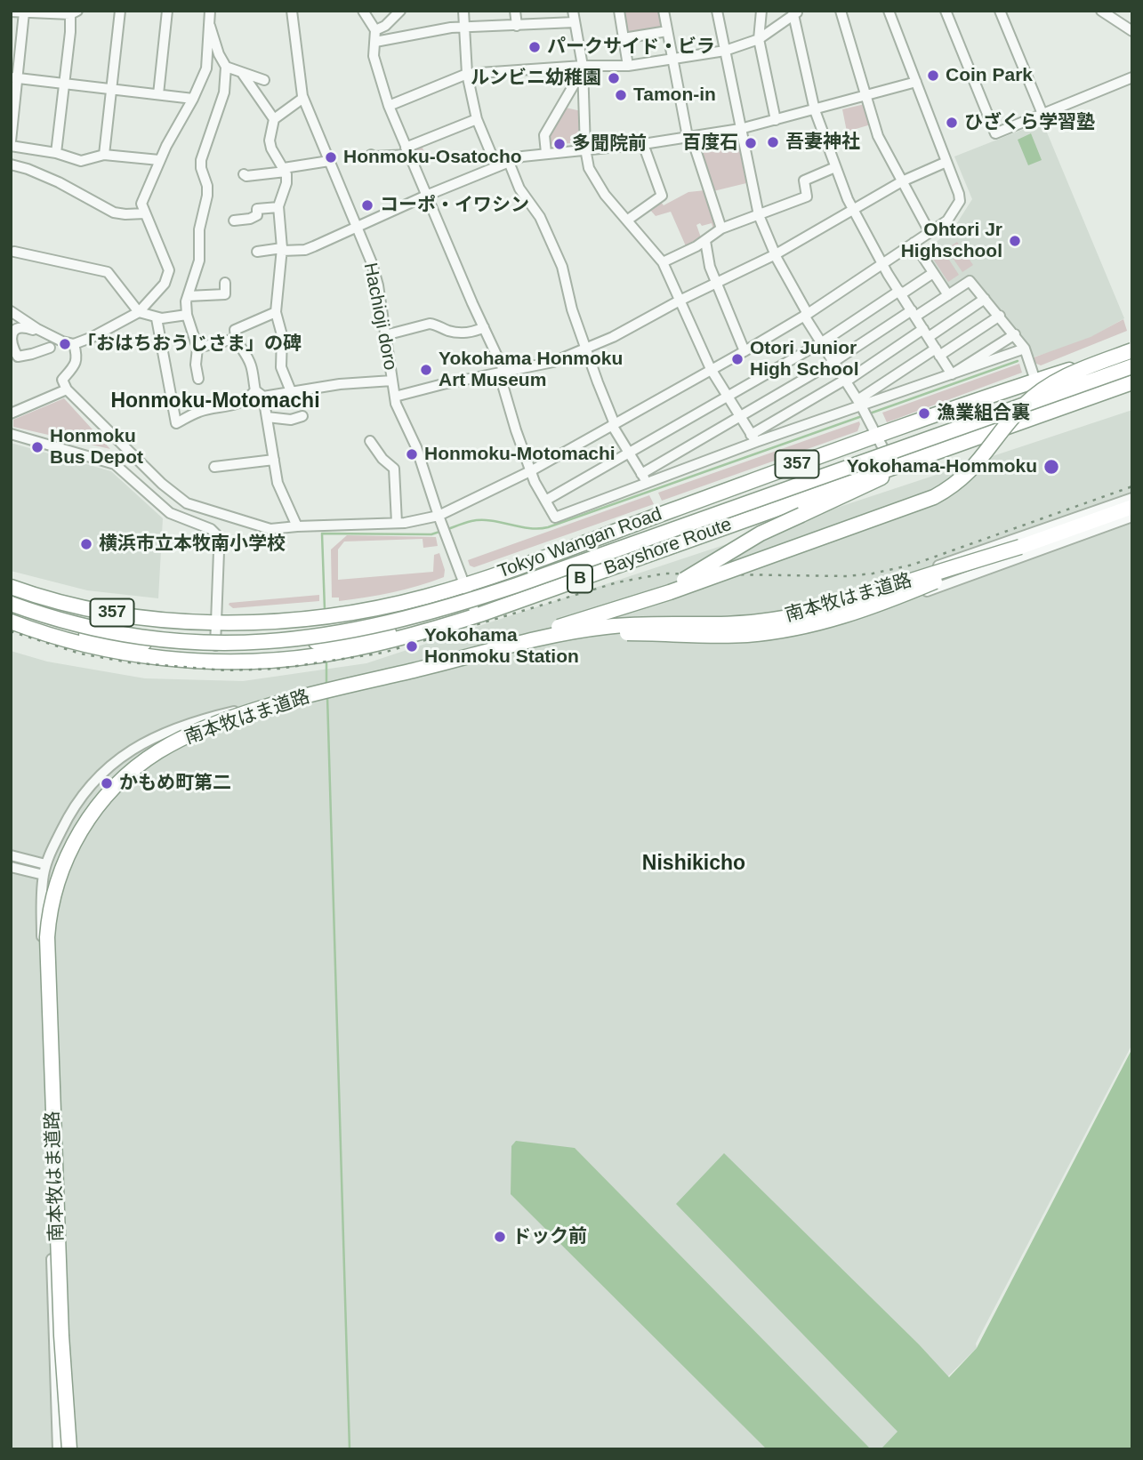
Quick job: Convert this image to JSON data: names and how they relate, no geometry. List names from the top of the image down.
{
  "streets": {
    "highway": [
      "357",
      "Tokyo Wangan Road",
      "Bayshore Route",
      "B",
      "南本牧はま道路"
    ],
    "street": ["Hachioji doro"]
  },
  "crossings": [
    ["Hachioji doro", "Tokyo Wangan Road"],
    ["Tokyo Wangan Road", "Bayshore Route"]
  ],
  "districts": ["Honmoku-Motomachi", "Nishikicho"],
  "places": [
    "パークサイド・ビラ",
    "Coin Park",
    "ルンビニ幼稚園",
    "Tamon-in",
    "ひざくら学習塾",
    "吾妻神社",
    "百度石",
    "多聞院前",
    "Honmoku-Osatocho",
    "コーポ・イワシン",
    "Ohtori Jr Highschool",
    "「おはちおうじさま」の碑",
    "Otori Junior High School",
    "Yokohama Honmoku Art Museum",
    "漁業組合裏",
    "Honmoku Bus Depot",
    "Honmoku-Motomachi",
    "Yokohama-Hommoku",
    "横浜市立本牧南小学校",
    "Yokohama Honmoku Station",
    "かもめ町第二",
    "ドック前"
  ]
}
